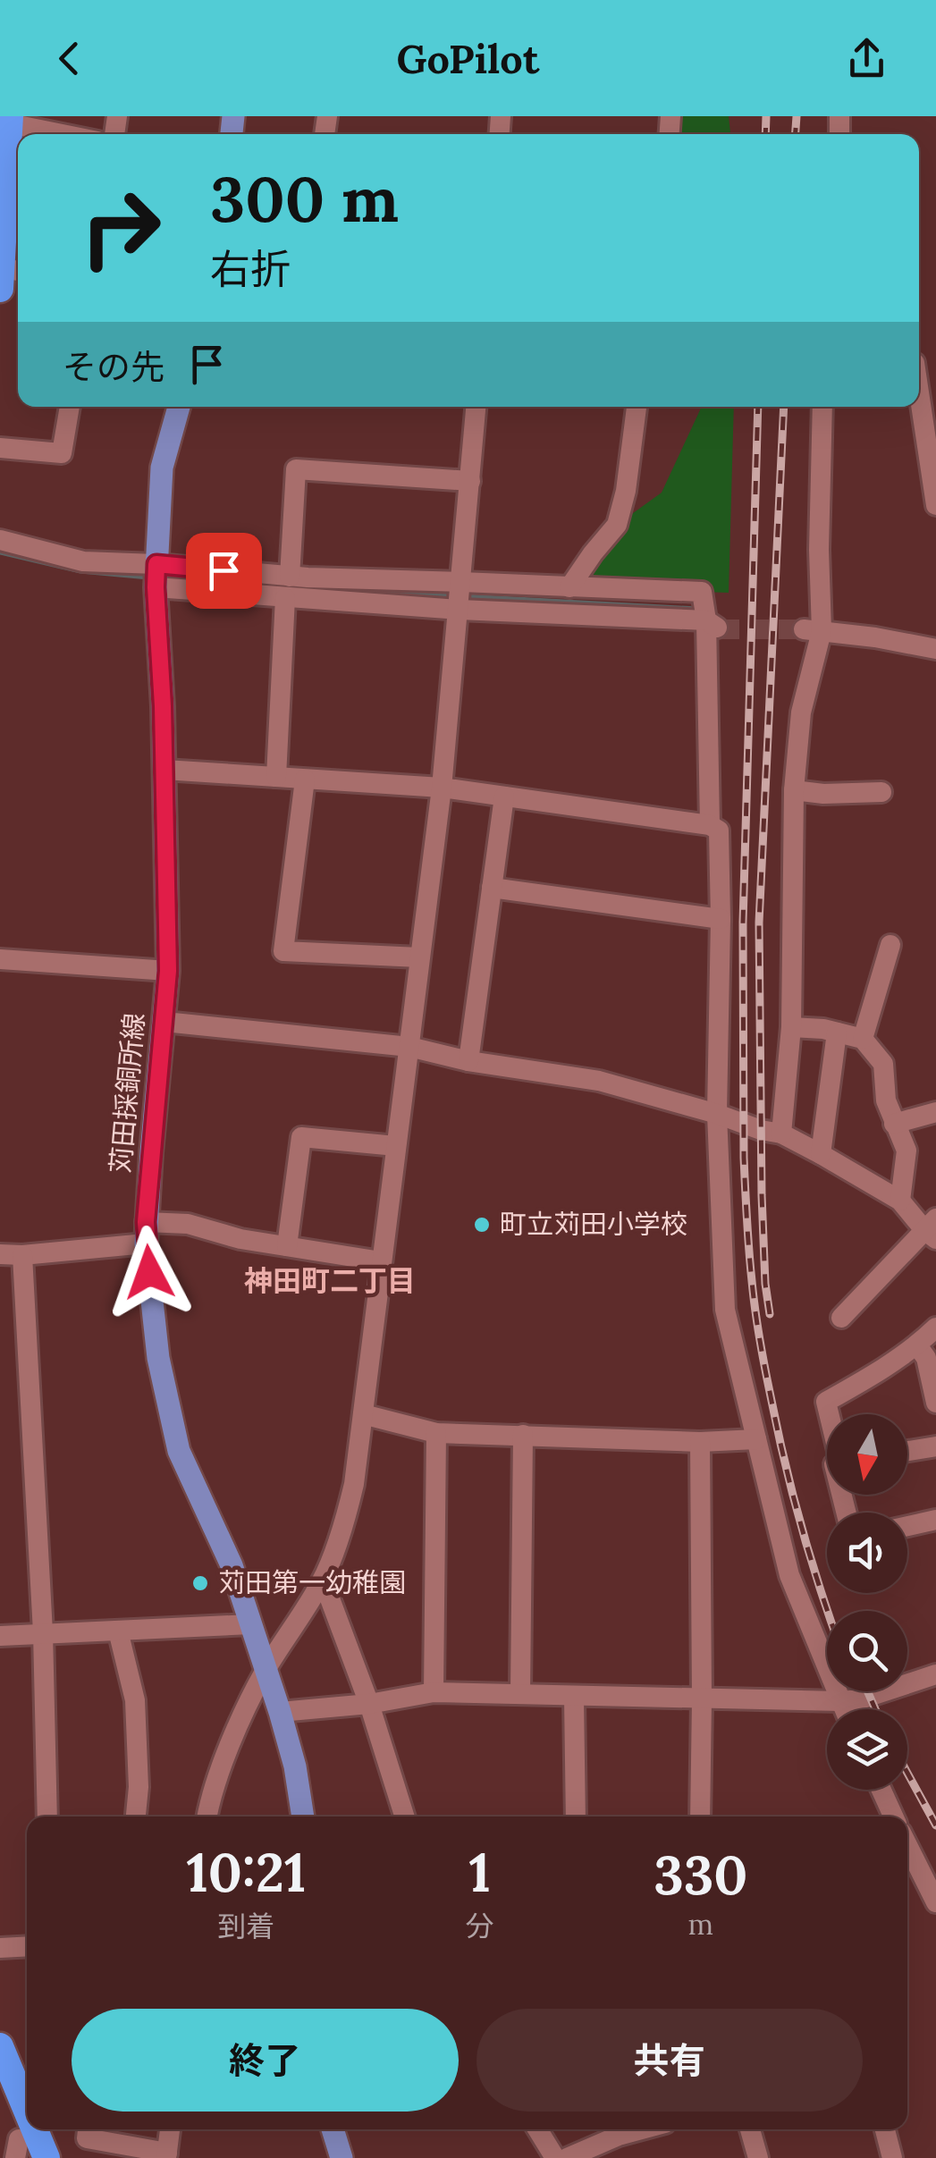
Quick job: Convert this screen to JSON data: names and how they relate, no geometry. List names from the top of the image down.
{
  "streets": {
    "main road": ["苅田採銅所線"]
  },
  "districts": ["神田町二丁目"],
  "places": ["町立苅田小学校", "苅田第一幼稚園"],
  "north": "bottom",
  "page": {
    "header": "GoPilot",
    "turn": ["300 m", "右折"],
    "then": "その先",
    "eta": [
      "10:21",
      "到着",
      "1",
      "分",
      "330",
      "m"
    ],
    "buttons": ["終了", "共有"]
  }
}
